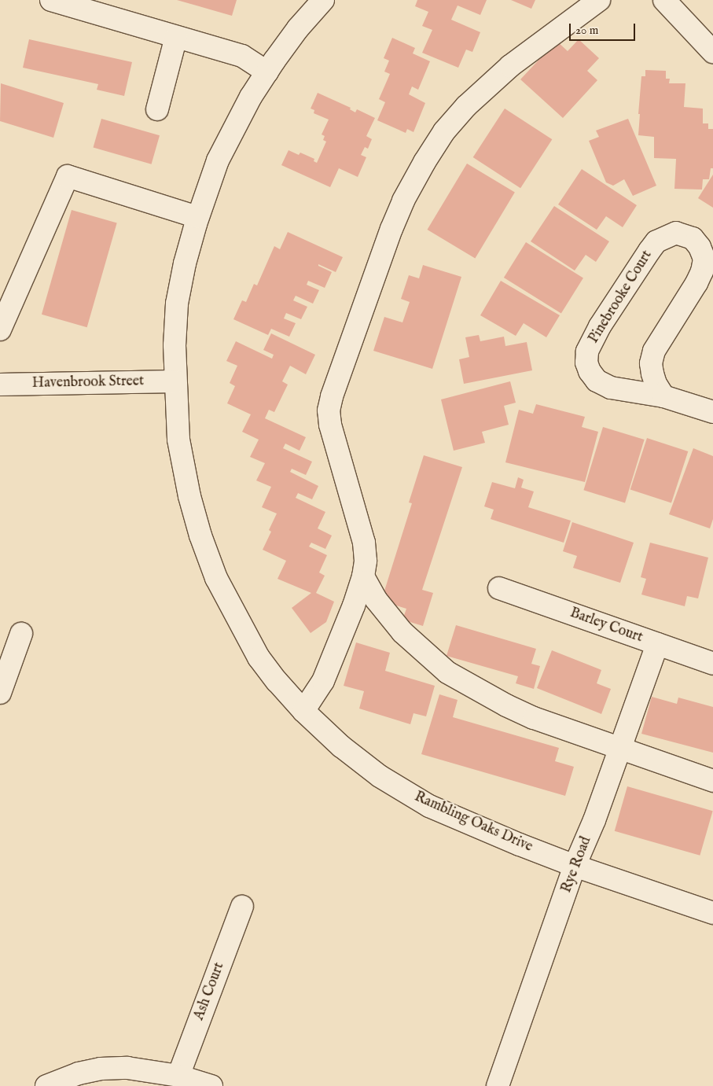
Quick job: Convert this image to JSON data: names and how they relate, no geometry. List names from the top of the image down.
{
  "streets": {
    "street": [
      "Pinebrooke Court",
      "Havenbrook Street",
      "Barley Court",
      "Rambling Oaks Drive",
      "Rye Road",
      "Ash Court"
    ]
  },
  "crossings": [
    ["Havenbrook Street", "Rambling Oaks Drive"],
    ["Barley Court", "Rye Road"],
    ["Rambling Oaks Drive", "Rye Road"]
  ],
  "scale_bar": "20 m"
}
